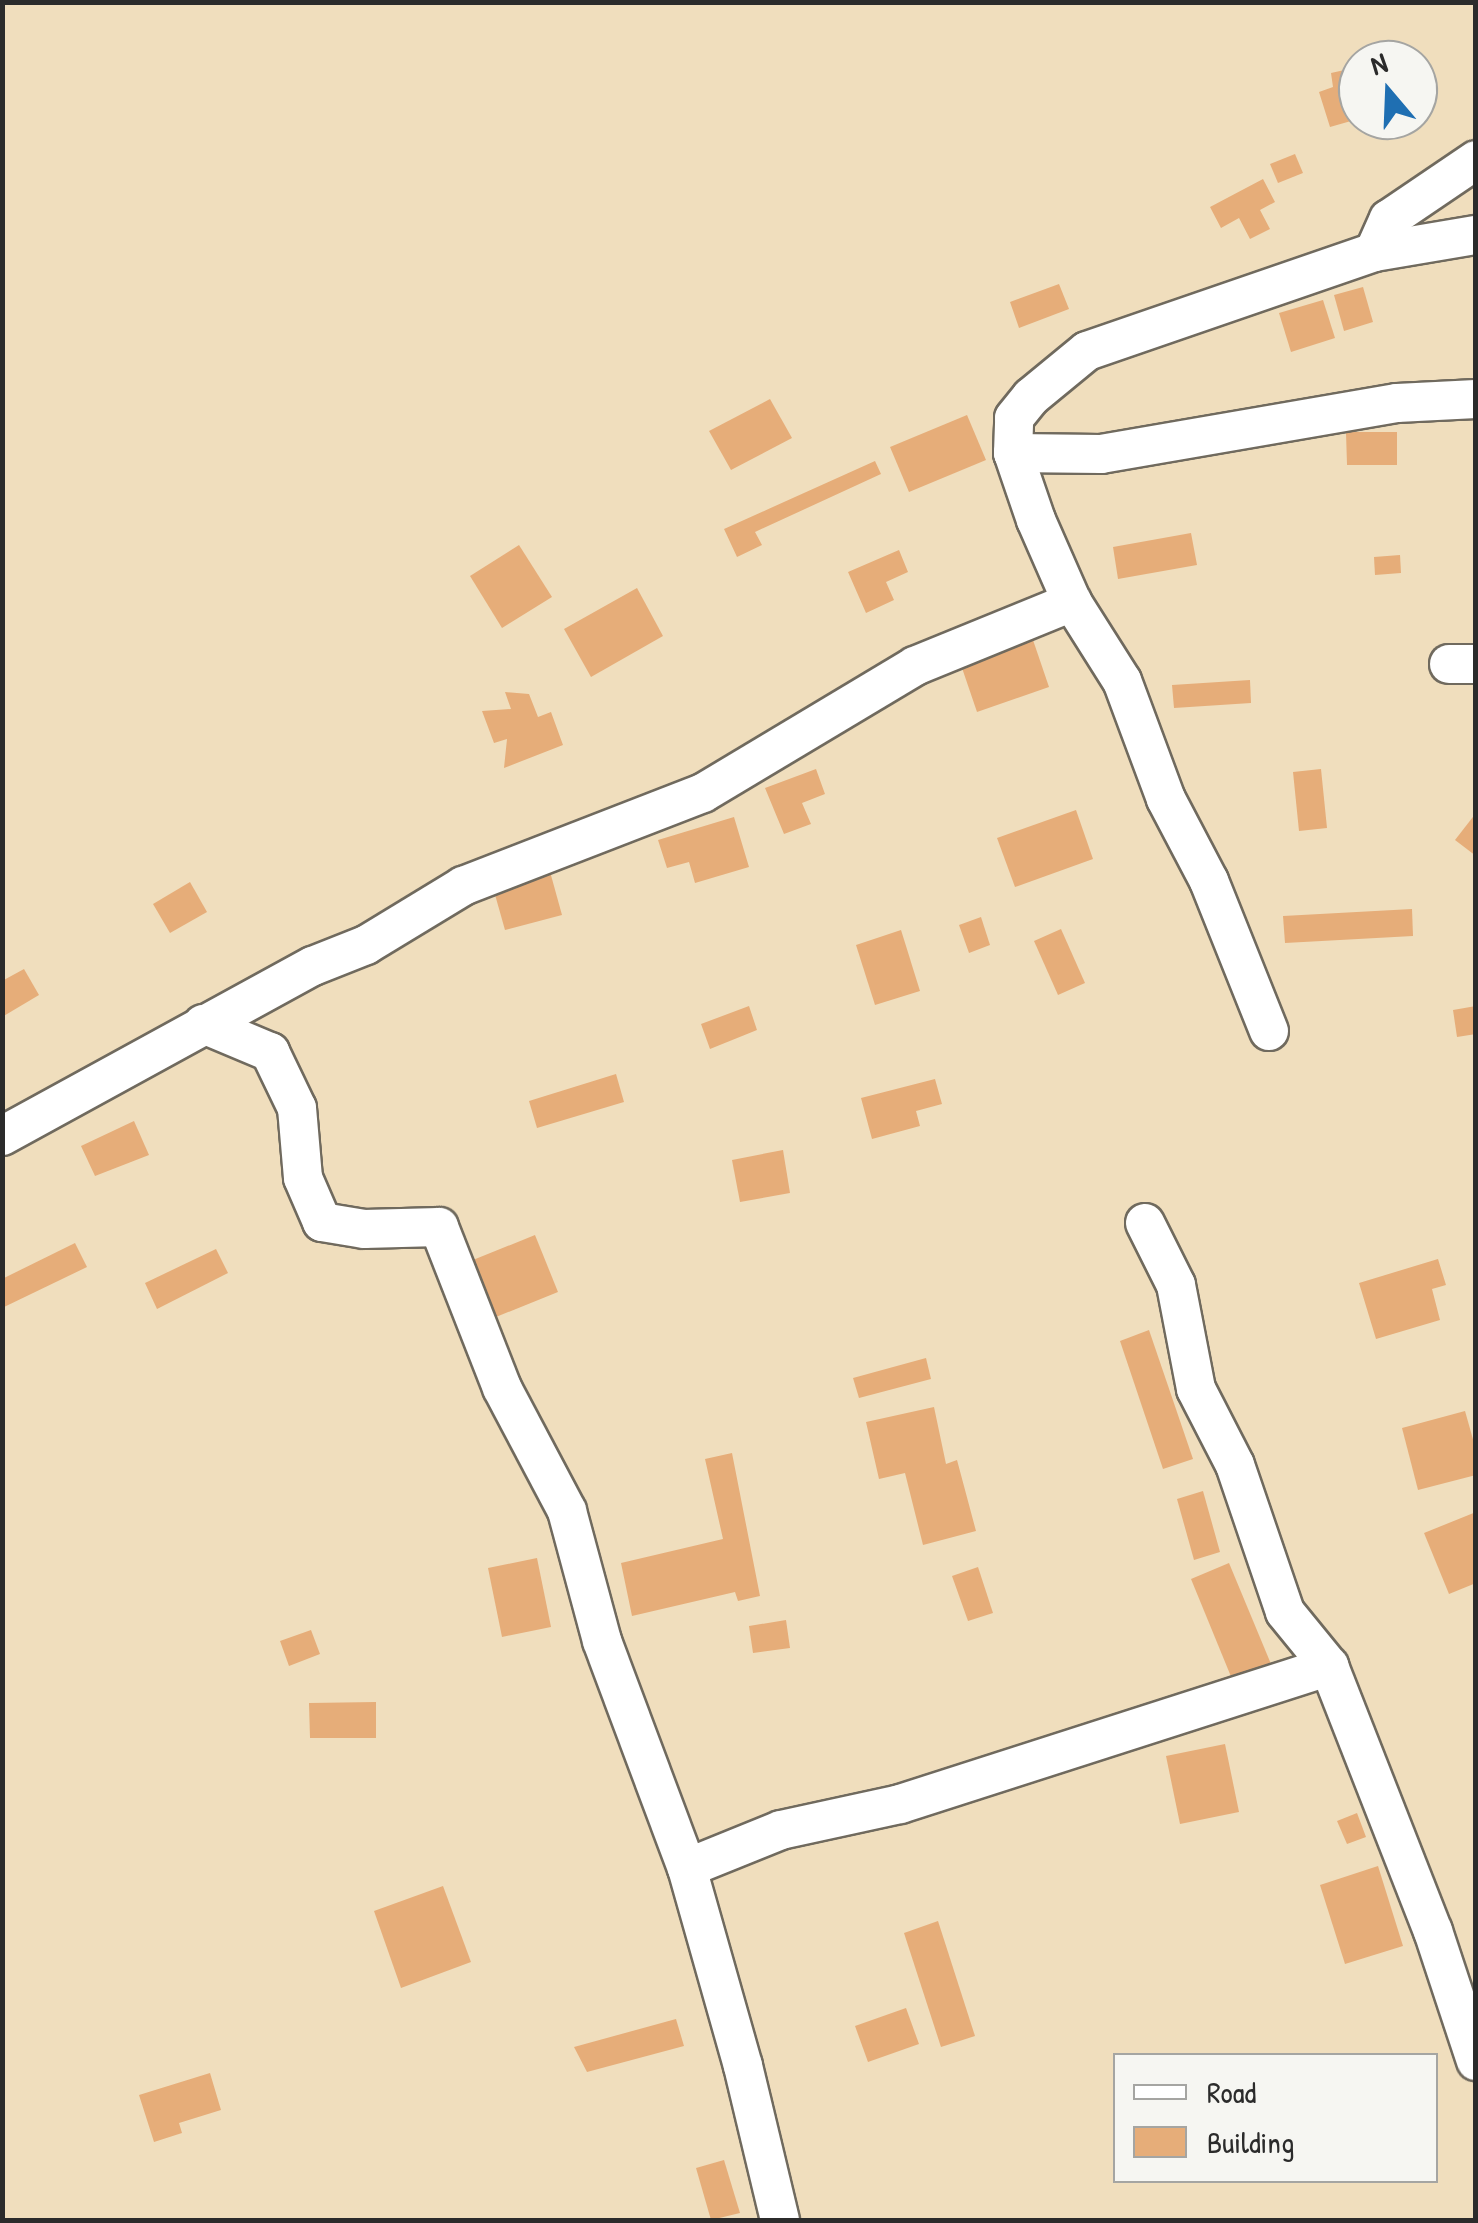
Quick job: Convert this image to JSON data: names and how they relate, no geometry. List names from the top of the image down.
{
  "legend": ["Road", "Building"],
  "north": "top"
}
